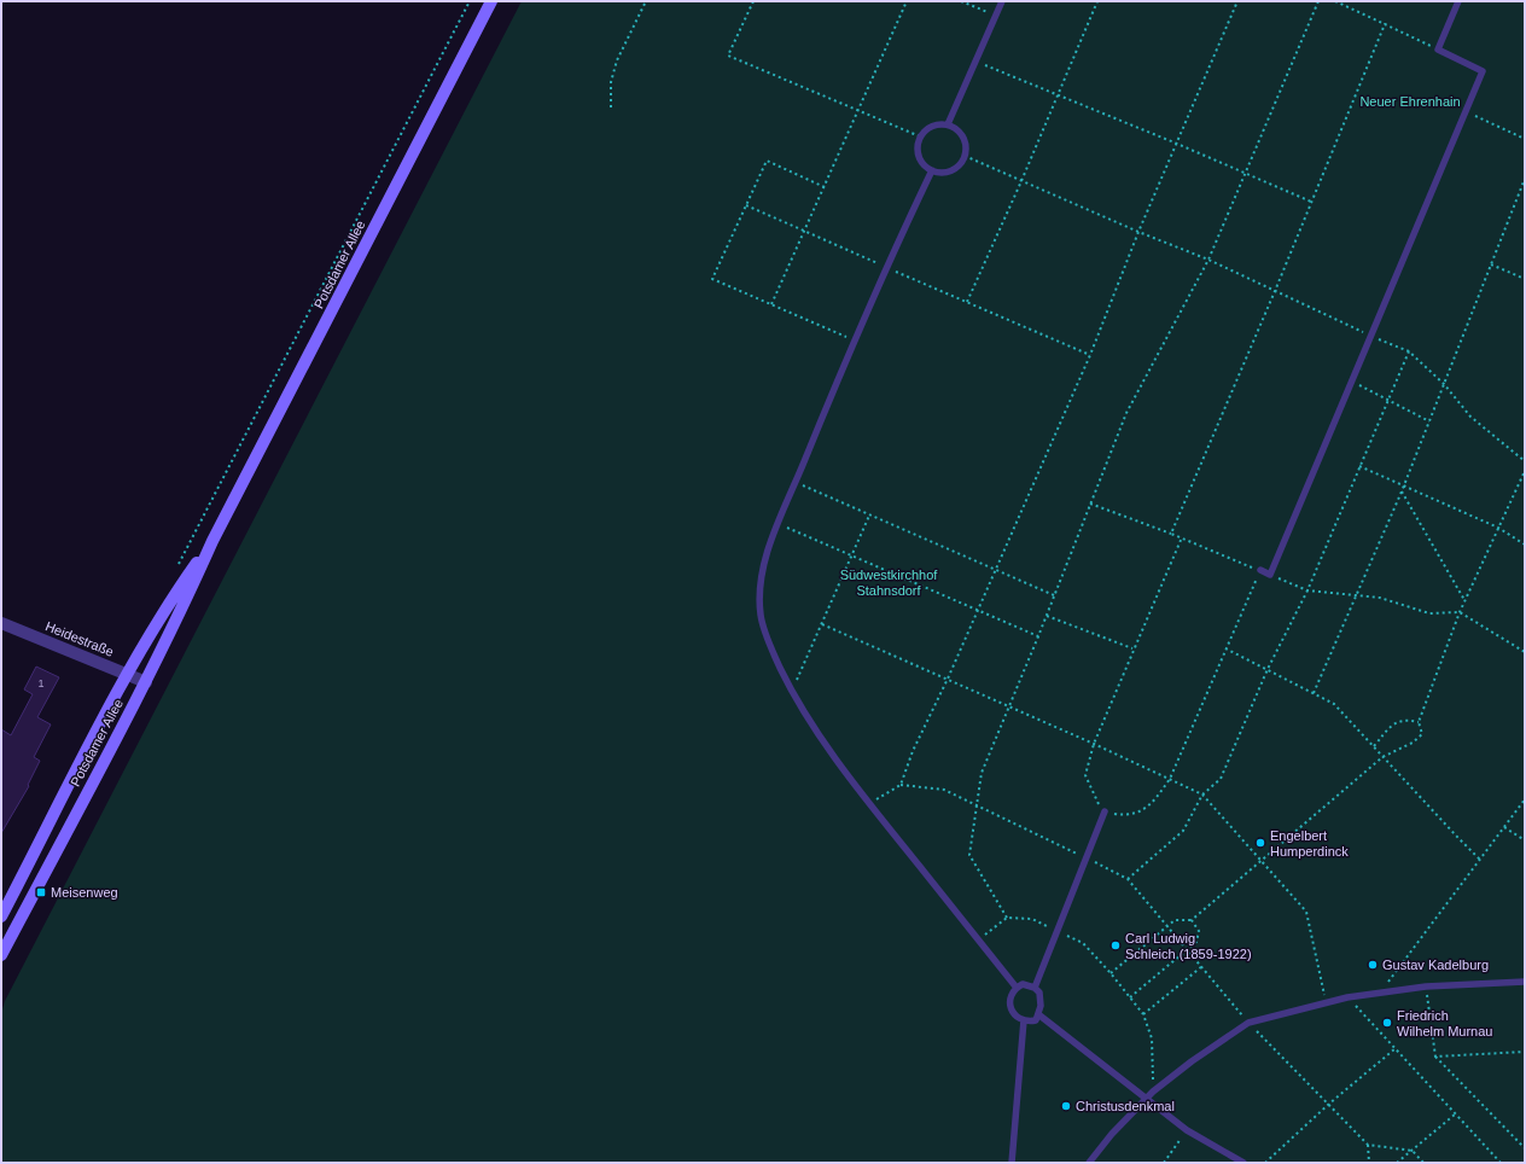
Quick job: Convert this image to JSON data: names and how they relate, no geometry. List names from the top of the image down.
{
  "streets": {
    "street": ["Potsdamer Allee", "Heidestraße"]
  },
  "crossings": [
    ["Potsdamer Allee", "Heidestraße"]
  ],
  "parks": ["Neuer Ehrenhain", "Südwestkirchhof Stahnsdorf"],
  "places": {
    "other": [
      "Engelbert Humperdinck",
      "Carl Ludwig Schleich (1859-1922)",
      "Gustav Kadelburg",
      "Friedrich Wilhelm Murnau",
      "Christusdenkmal"
    ],
    "transit": ["Meisenweg"]
  },
  "house_numbers": ["1"]
}
